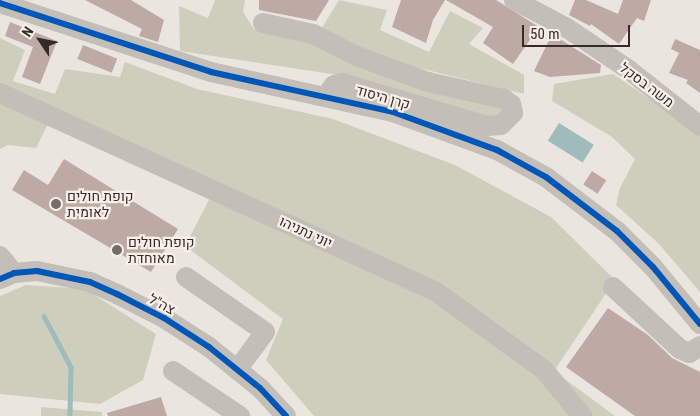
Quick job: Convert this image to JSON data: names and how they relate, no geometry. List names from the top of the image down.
{
  "streets": {
    "street": [
      "משה בסקל",
      "קרן היסוד",
      "יוני נתניהו",
      "צה\"ל"
    ]
  },
  "places": ["קופת חולים לאומית", "קופת חולים מאוחדת"],
  "scale_bar": "50 m",
  "north": "top left"
}
